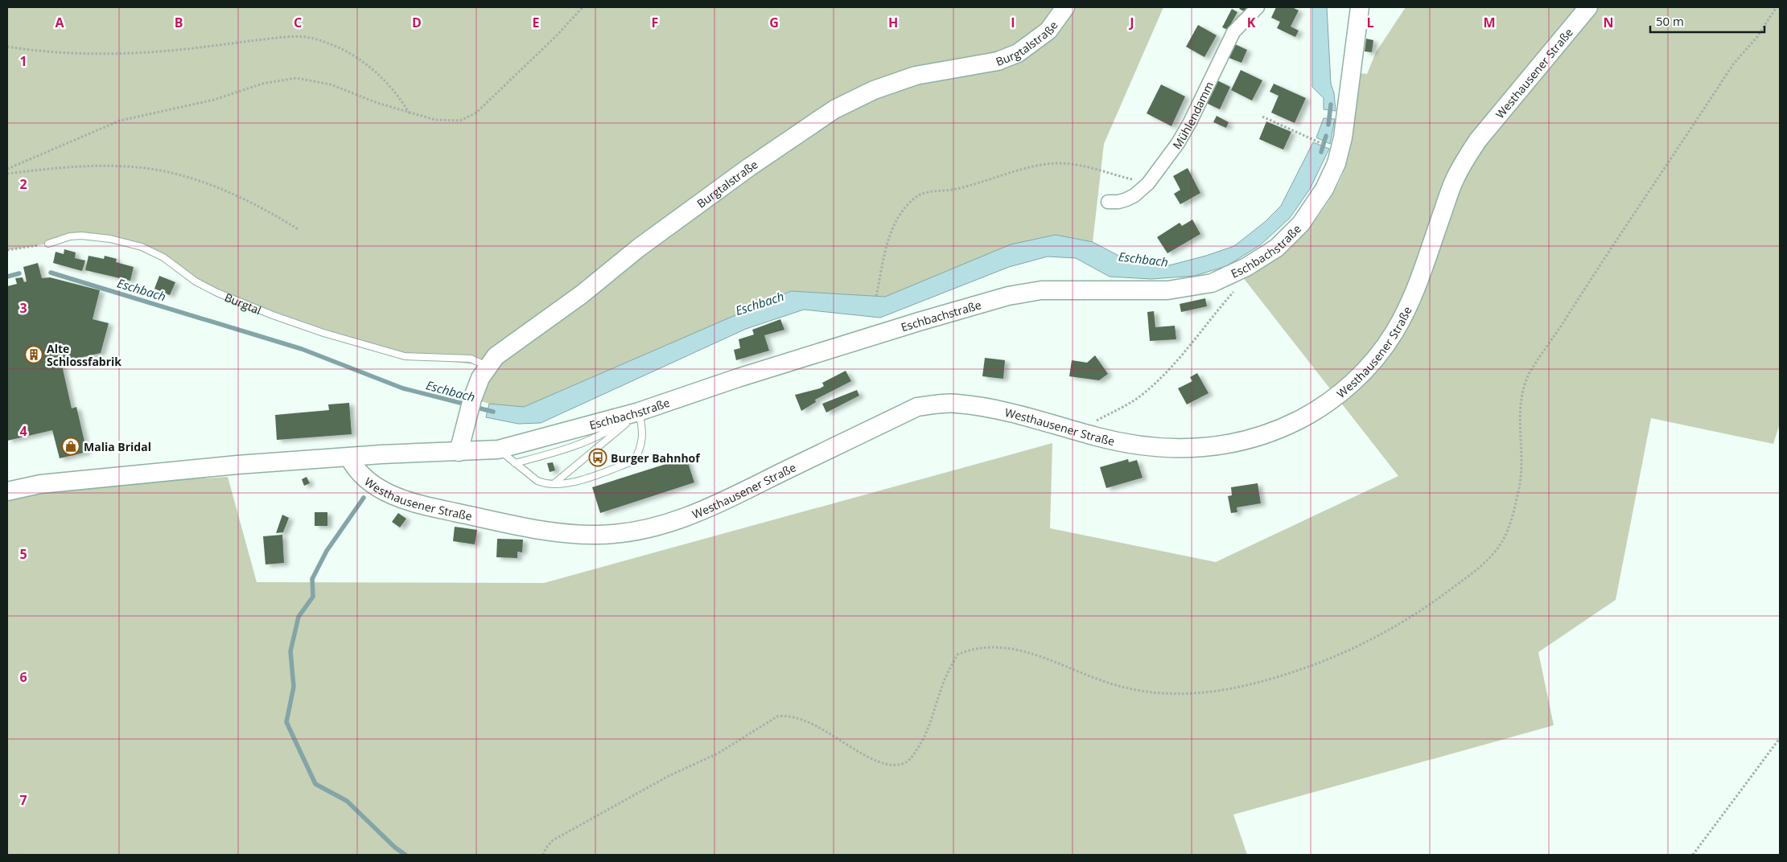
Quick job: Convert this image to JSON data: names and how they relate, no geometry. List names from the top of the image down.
{
  "streets": {
    "main road": ["Burgtalstraße", "Westhausener Straße", "Eschbachstraße"],
    "street": ["Mühlendamm"],
    "lane": ["Burgtal"]
  },
  "crossings": [
    ["Burgtalstraße", "Eschbachstraße"],
    ["Burgtalstraße", "Burgtal"],
    ["Westhausener Straße", "Eschbachstraße"]
  ],
  "water": ["Eschbach"],
  "places": {
    "building": ["Alte Schlossfabrik"],
    "shop": ["Malia Bridal"],
    "bus stop": ["Burger Bahnhof"]
  },
  "scale_bar": "50 m",
  "grid": {
    "columns": [
      "A",
      "B",
      "C",
      "D",
      "E",
      "F",
      "G",
      "H",
      "I",
      "J",
      "K",
      "L",
      "M",
      "N"
    ],
    "rows": [
      "1",
      "2",
      "3",
      "4",
      "5",
      "6",
      "7"
    ]
  }
}
